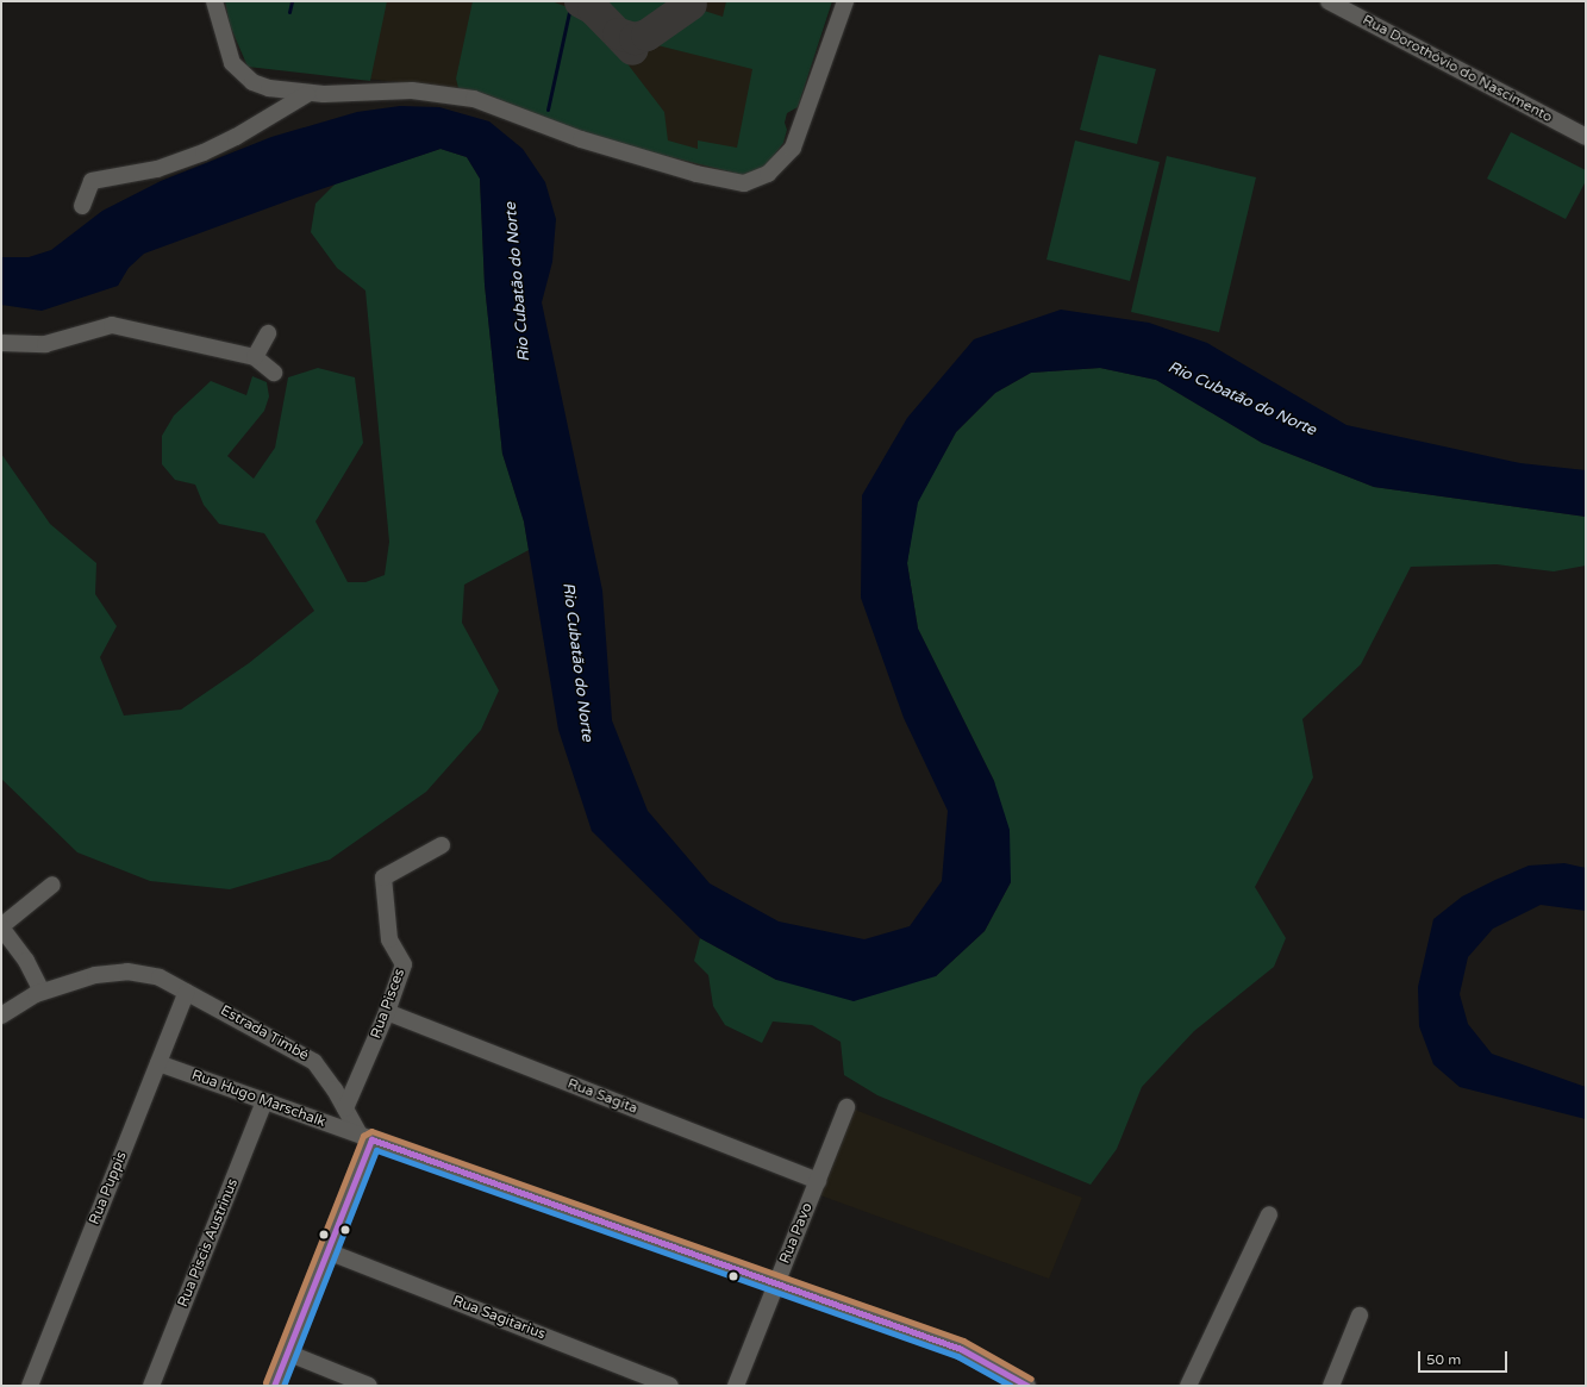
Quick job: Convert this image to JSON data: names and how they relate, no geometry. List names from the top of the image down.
{
  "streets": {
    "street": [
      "Rua Dorothóvio do Nascimento",
      "Rua Pisces",
      "Estrada Timbé",
      "Rua Sagita",
      "Rua Hugo Marschalk",
      "Rua Puppis",
      "Rua Pavo",
      "Rua Piscis Austrinus",
      "Rua Sagitarius"
    ]
  },
  "crossings": [
    ["Rua Pisces", "Estrada Timbé"],
    ["Rua Pisces", "Rua Sagita"],
    ["Estrada Timbé", "Rua Hugo Marschalk"],
    ["Estrada Timbé", "Rua Puppis"],
    ["Rua Sagita", "Rua Pavo"],
    ["Rua Hugo Marschalk", "Rua Puppis"],
    ["Rua Hugo Marschalk", "Rua Piscis Austrinus"]
  ],
  "water": ["Rio Cubatão do Norte"],
  "scale_bar": "50 m"
}
